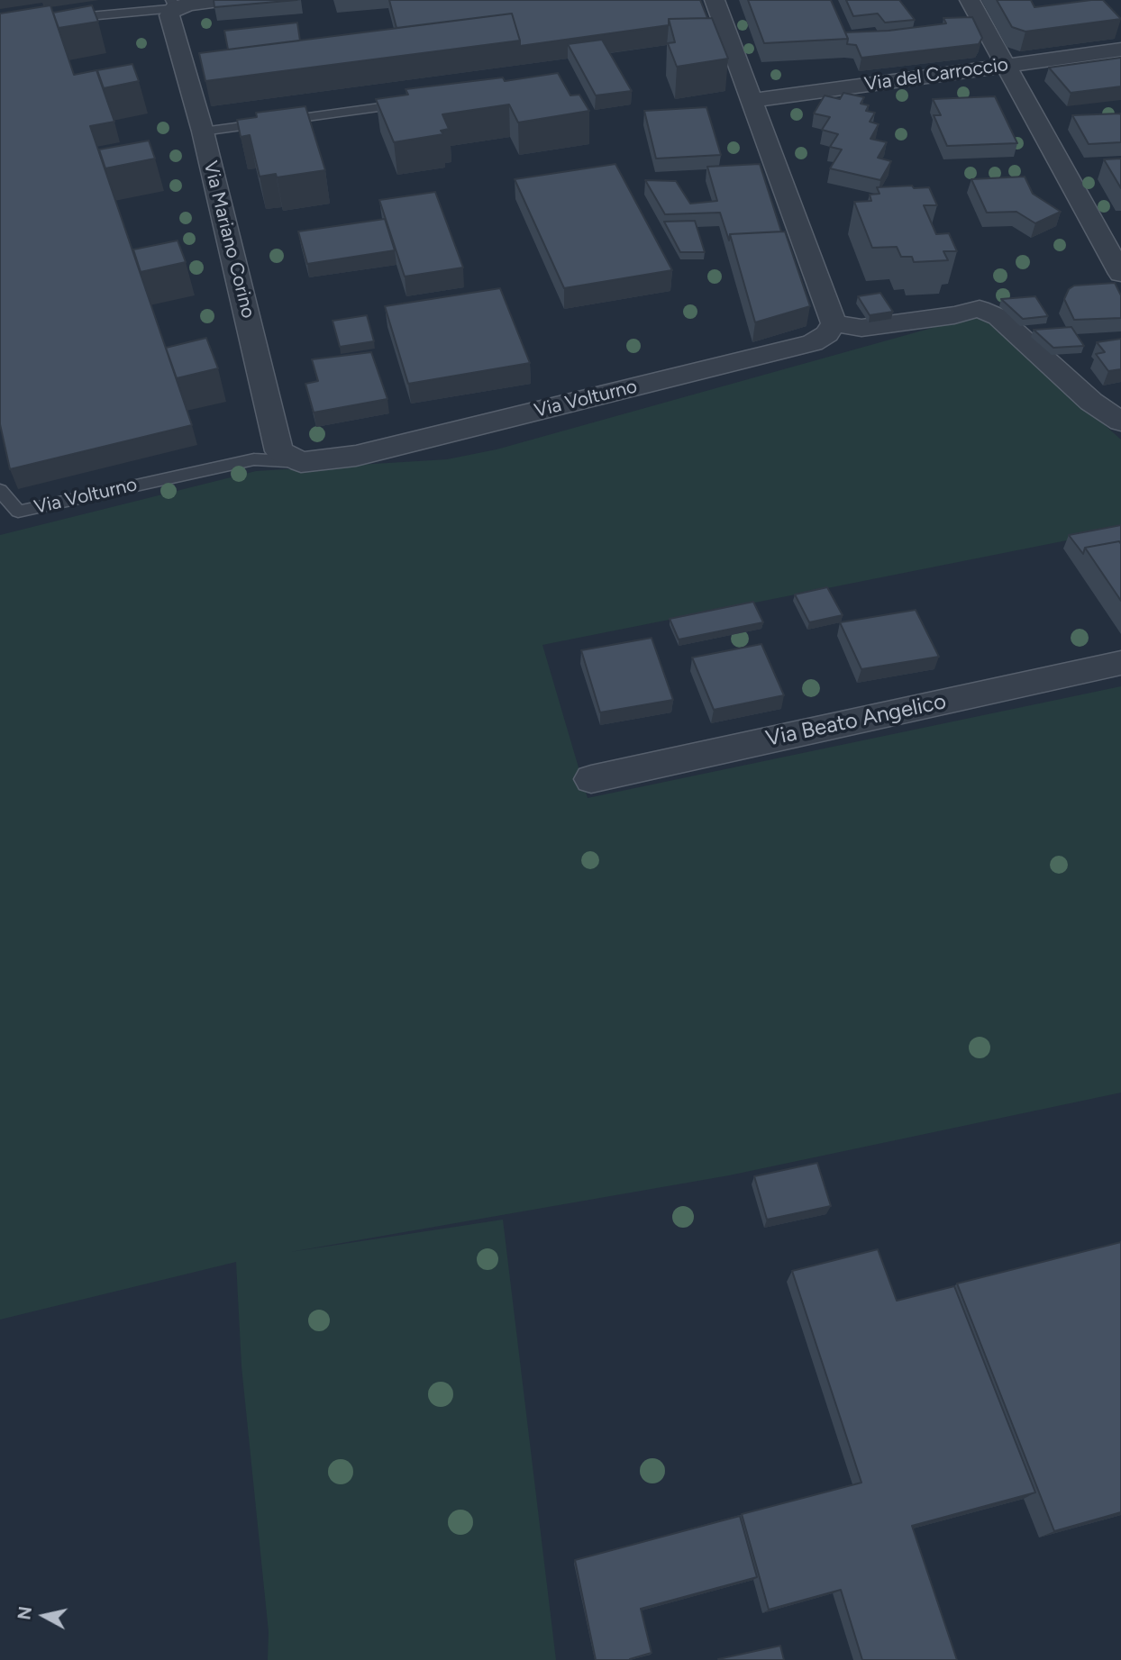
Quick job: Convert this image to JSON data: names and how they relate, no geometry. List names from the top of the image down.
{
  "streets": {
    "street": [
      "Via del Carroccio",
      "Via Mariano Corino",
      "Via Volturno",
      "Via Beato Angelico"
    ]
  },
  "crossings": [
    ["Via Mariano Corino", "Via Volturno"]
  ],
  "north": "left"
}
